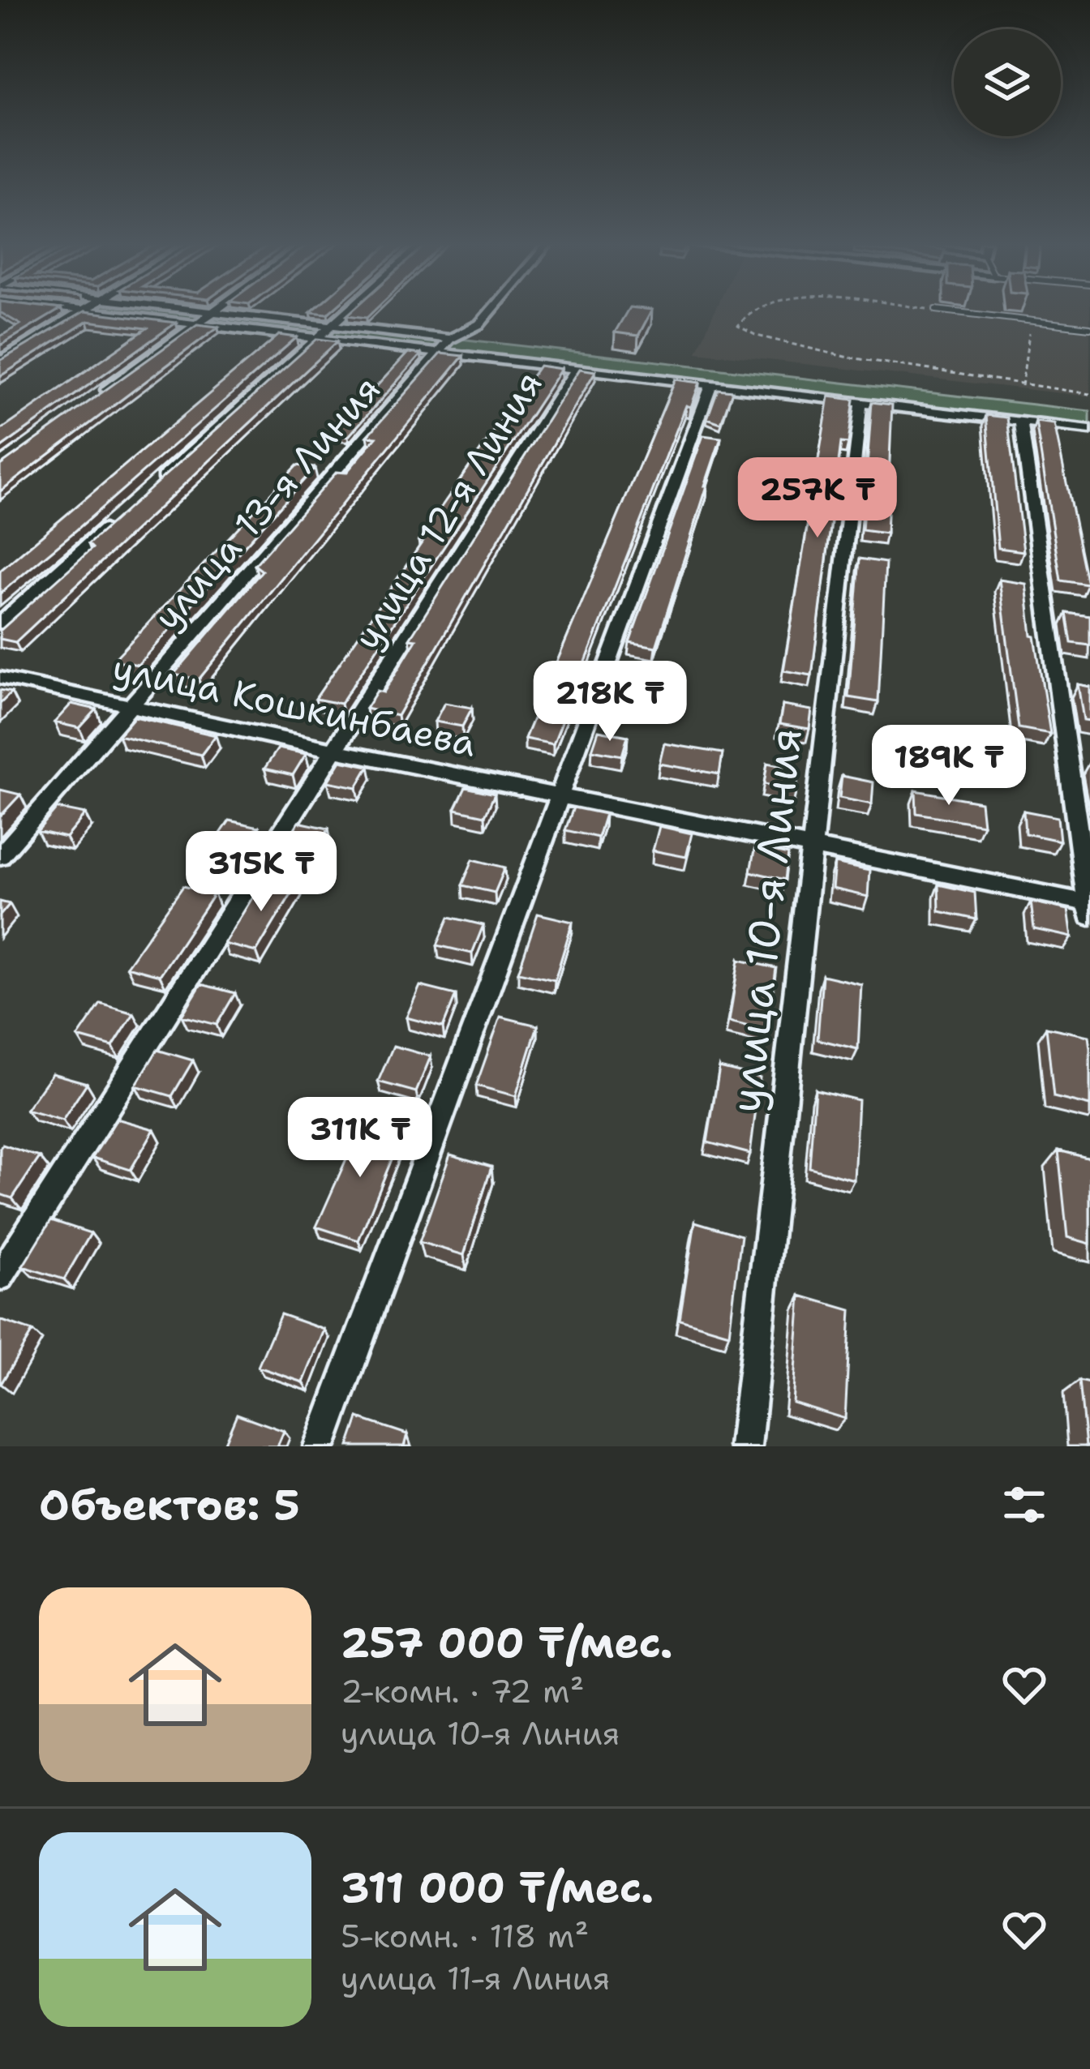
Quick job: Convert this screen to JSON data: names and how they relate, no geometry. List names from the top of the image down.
{
  "streets": {
    "street": [
      "улица 13-я Линия",
      "улица 12-я Линия",
      "улица Кошкинбаева",
      "улица 10-я Линия"
    ]
  },
  "crossings": [
    ["улица 13-я Линия", "улица Кошкинбаева"],
    ["улица 12-я Линия", "улица Кошкинбаева"],
    ["улица Кошкинбаева", "улица 10-я Линия"]
  ],
  "page": {
    "price": [
      "257K ₸",
      "218K ₸",
      "189K ₸",
      "315K ₸",
      "311K ₸"
    ],
    "heading": "Объектов: 5",
    "list": [
      {
        "name": "257 000 ₸/мес.",
        "note": "2-комн. · 72 m² · улица 10-я Линия"
      },
      {
        "name": "311 000 ₸/мес.",
        "note": "5-комн. · 118 m² · улица 11-я Линия"
      }
    ]
  }
}
